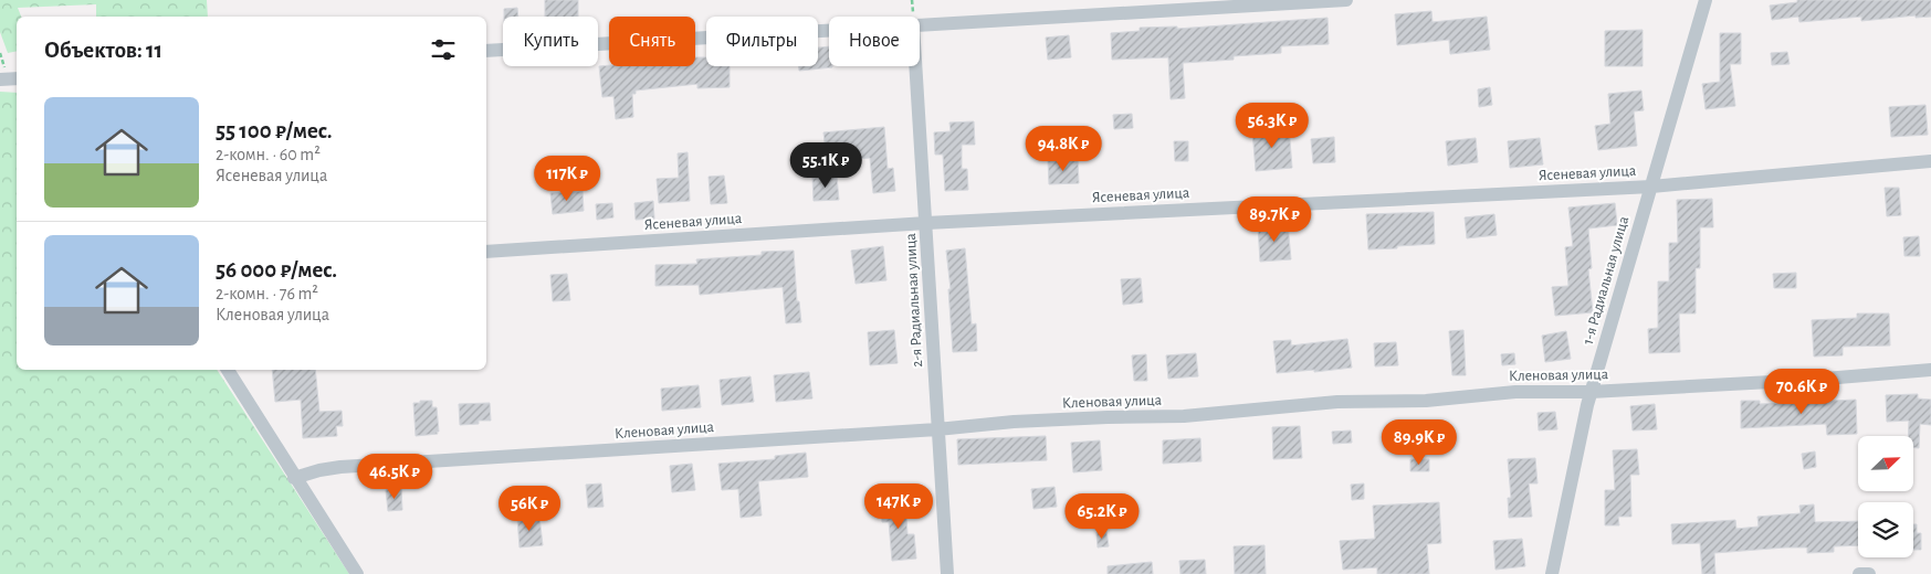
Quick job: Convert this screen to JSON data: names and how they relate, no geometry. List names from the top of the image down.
{
  "streets": {
    "street": [
      "Ясеневая улица",
      "1-я Радиальная улица",
      "2-я Радиальная улица",
      "Кленовая улица"
    ]
  },
  "crossings": [
    ["Ясеневая улица", "1-я Радиальная улица"],
    ["Ясеневая улица", "2-я Радиальная улица"],
    ["1-я Радиальная улица", "Кленовая улица"],
    ["2-я Радиальная улица", "Кленовая улица"]
  ],
  "north": "top right",
  "page": {
    "chip": [
      "Купить",
      "Снять",
      "Фильтры",
      "Новое"
    ],
    "heading": "Объектов: 11",
    "list": [
      {
        "name": "55 100 ₽/мес.",
        "note": "2-комн. · 60 m² · Ясеневая улица"
      },
      {
        "name": "56 000 ₽/мес.",
        "note": "2-комн. · 76 m² · Кленовая улица"
      }
    ],
    "price": [
      "56.3K ₽",
      "94.8K ₽",
      "55.1K ₽",
      "117K ₽",
      "89.7K ₽",
      "70.6K ₽",
      "89.9K ₽",
      "46.5K ₽",
      "147K ₽",
      "56K ₽",
      "65.2K ₽"
    ]
  }
}
